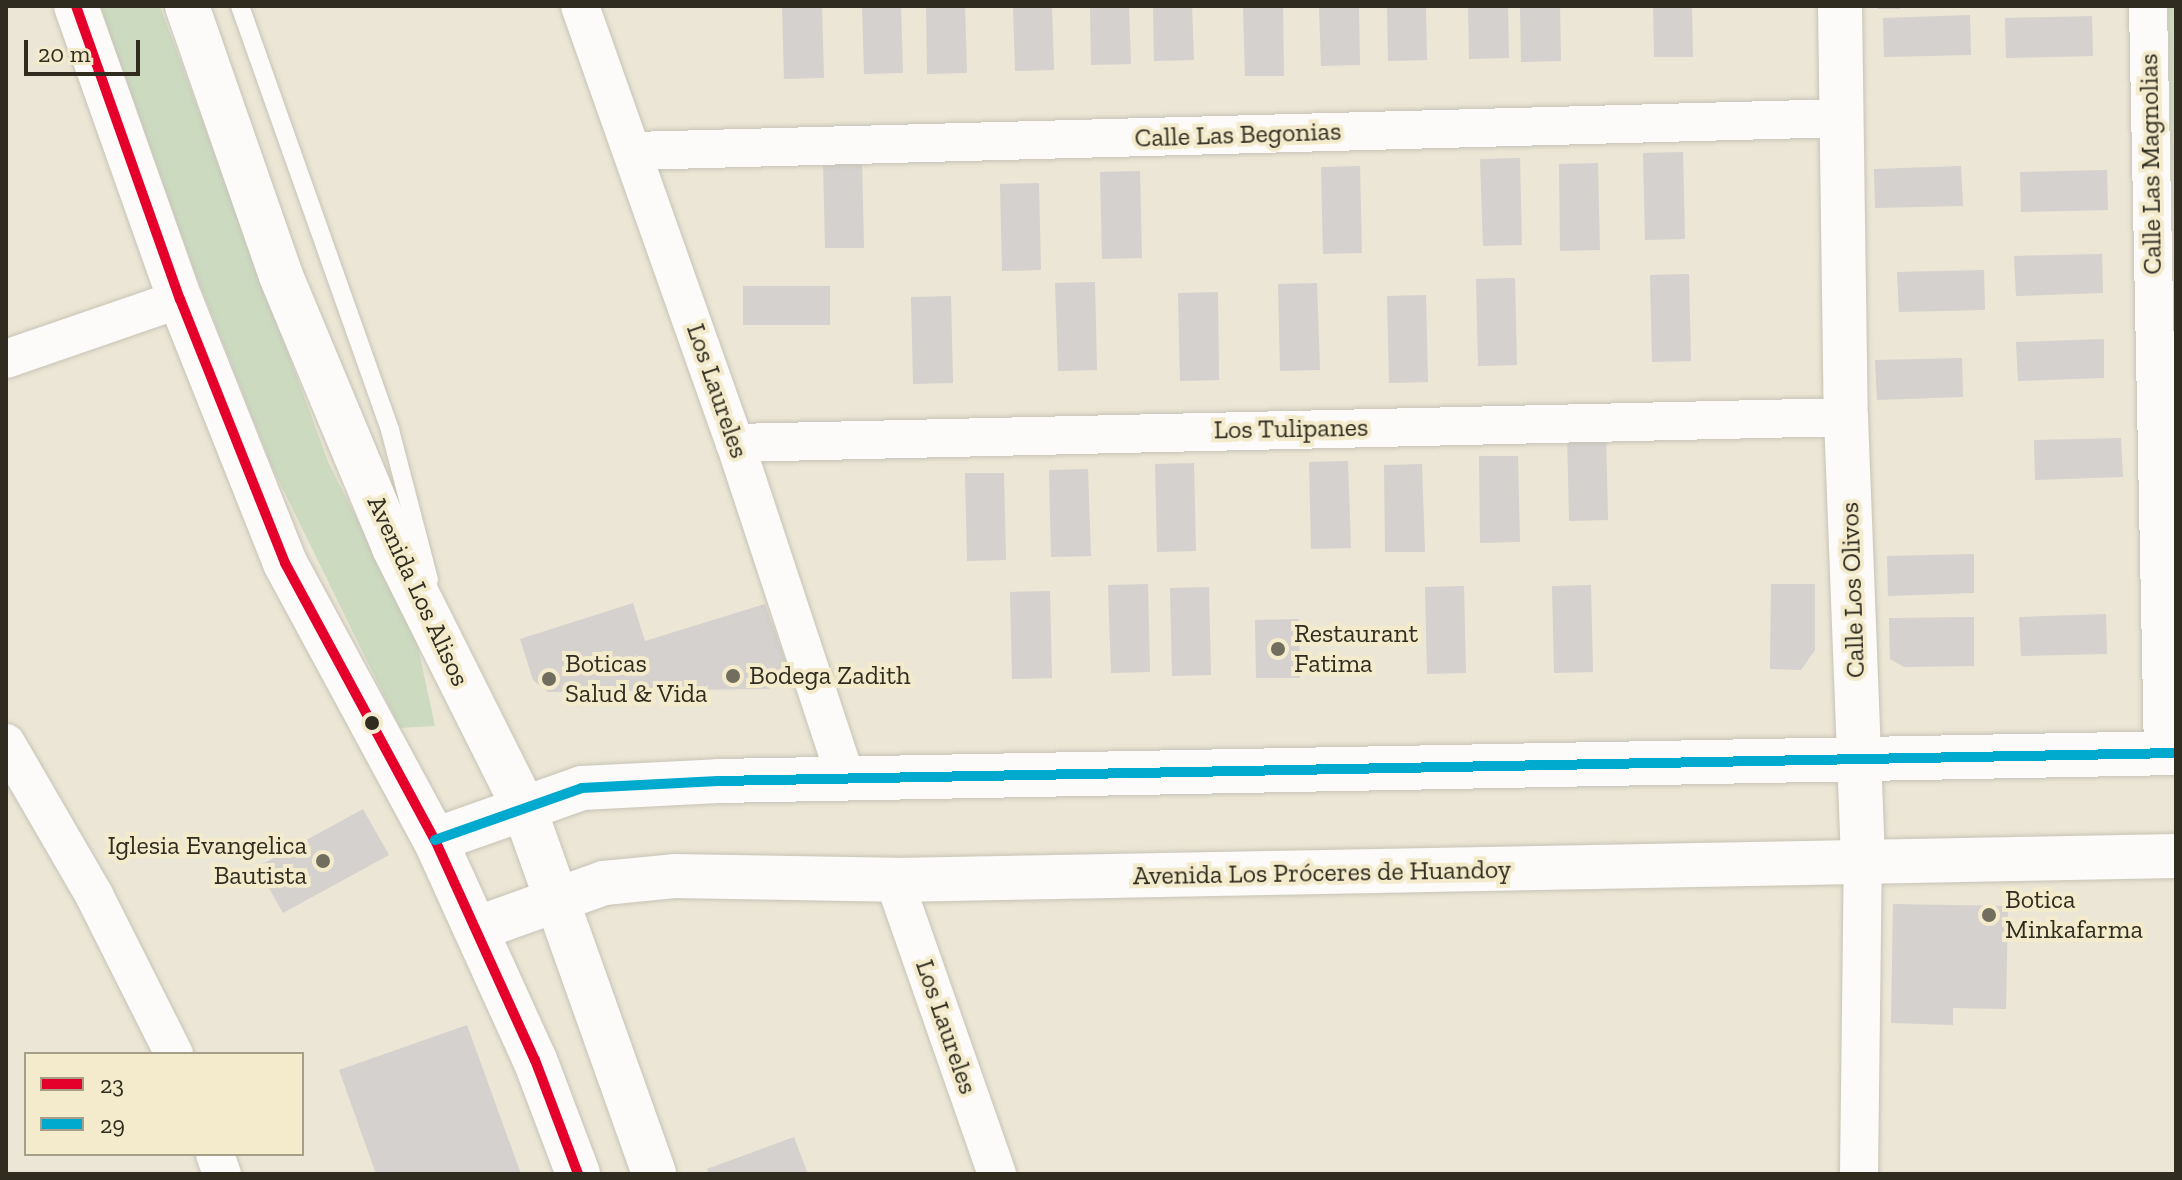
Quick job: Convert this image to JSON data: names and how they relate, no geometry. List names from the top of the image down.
{
  "streets": {
    "main road": ["Calle Los Olivos", "Avenida Los Alisos", "Avenida Los Próceres de Huandoy"],
    "street": [
      "Calle Las Begonias",
      "Calle Las Magnolias",
      "Los Laureles",
      "Los Tulipanes"
    ]
  },
  "crossings": [
    ["Calle Las Begonias", "Los Laureles"],
    ["Calle Las Begonias", "Calle Los Olivos"],
    ["Los Laureles", "Los Tulipanes"],
    ["Los Laureles", "Avenida Los Próceres de Huandoy"],
    ["Los Tulipanes", "Calle Los Olivos"],
    ["Calle Los Olivos", "Avenida Los Próceres de Huandoy"],
    ["Avenida Los Alisos", "Avenida Los Próceres de Huandoy"]
  ],
  "places": [
    "Restaurant Fatima",
    "Bodega Zadith",
    "Boticas Salud & Vida",
    "Iglesia Evangelica Bautista",
    "Botica Minkafarma"
  ],
  "lines": ["transit line 23", "transit line 29"],
  "legend": ["23", "29"],
  "scale_bar": "20 m"
}
